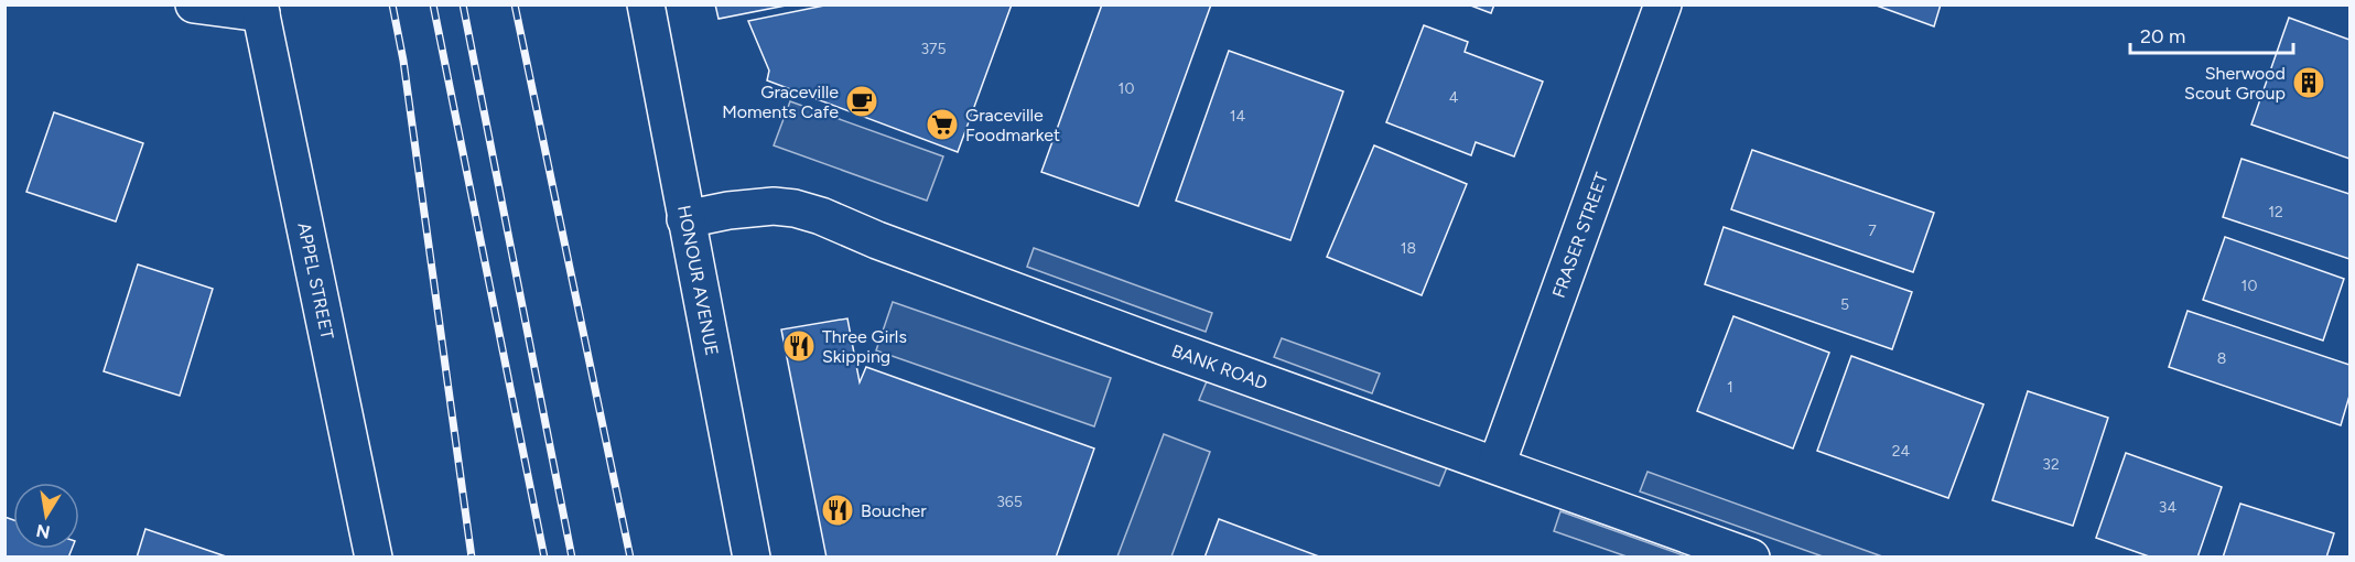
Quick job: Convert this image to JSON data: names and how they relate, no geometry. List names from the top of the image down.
{
  "streets": {
    "street": [
      "FRASER STREET",
      "APPEL STREET",
      "HONOUR AVENUE",
      "BANK ROAD"
    ]
  },
  "crossings": [
    ["FRASER STREET", "BANK ROAD"],
    ["HONOUR AVENUE", "BANK ROAD"]
  ],
  "places": {
    "building": ["Sherwood Scout Group"],
    "cafe": ["Graceville Moments Cafe"],
    "supermarket": ["Graceville Foodmarket"],
    "restaurant": ["Three Girls Skipping", "Boucher"]
  },
  "house_numbers": [
    "375",
    "10",
    "4",
    "14",
    "12",
    "7",
    "18",
    "10",
    "5",
    "8",
    "1",
    "24",
    "32",
    "365",
    "34"
  ],
  "scale_bar": "20 m",
  "north": "bottom"
}
